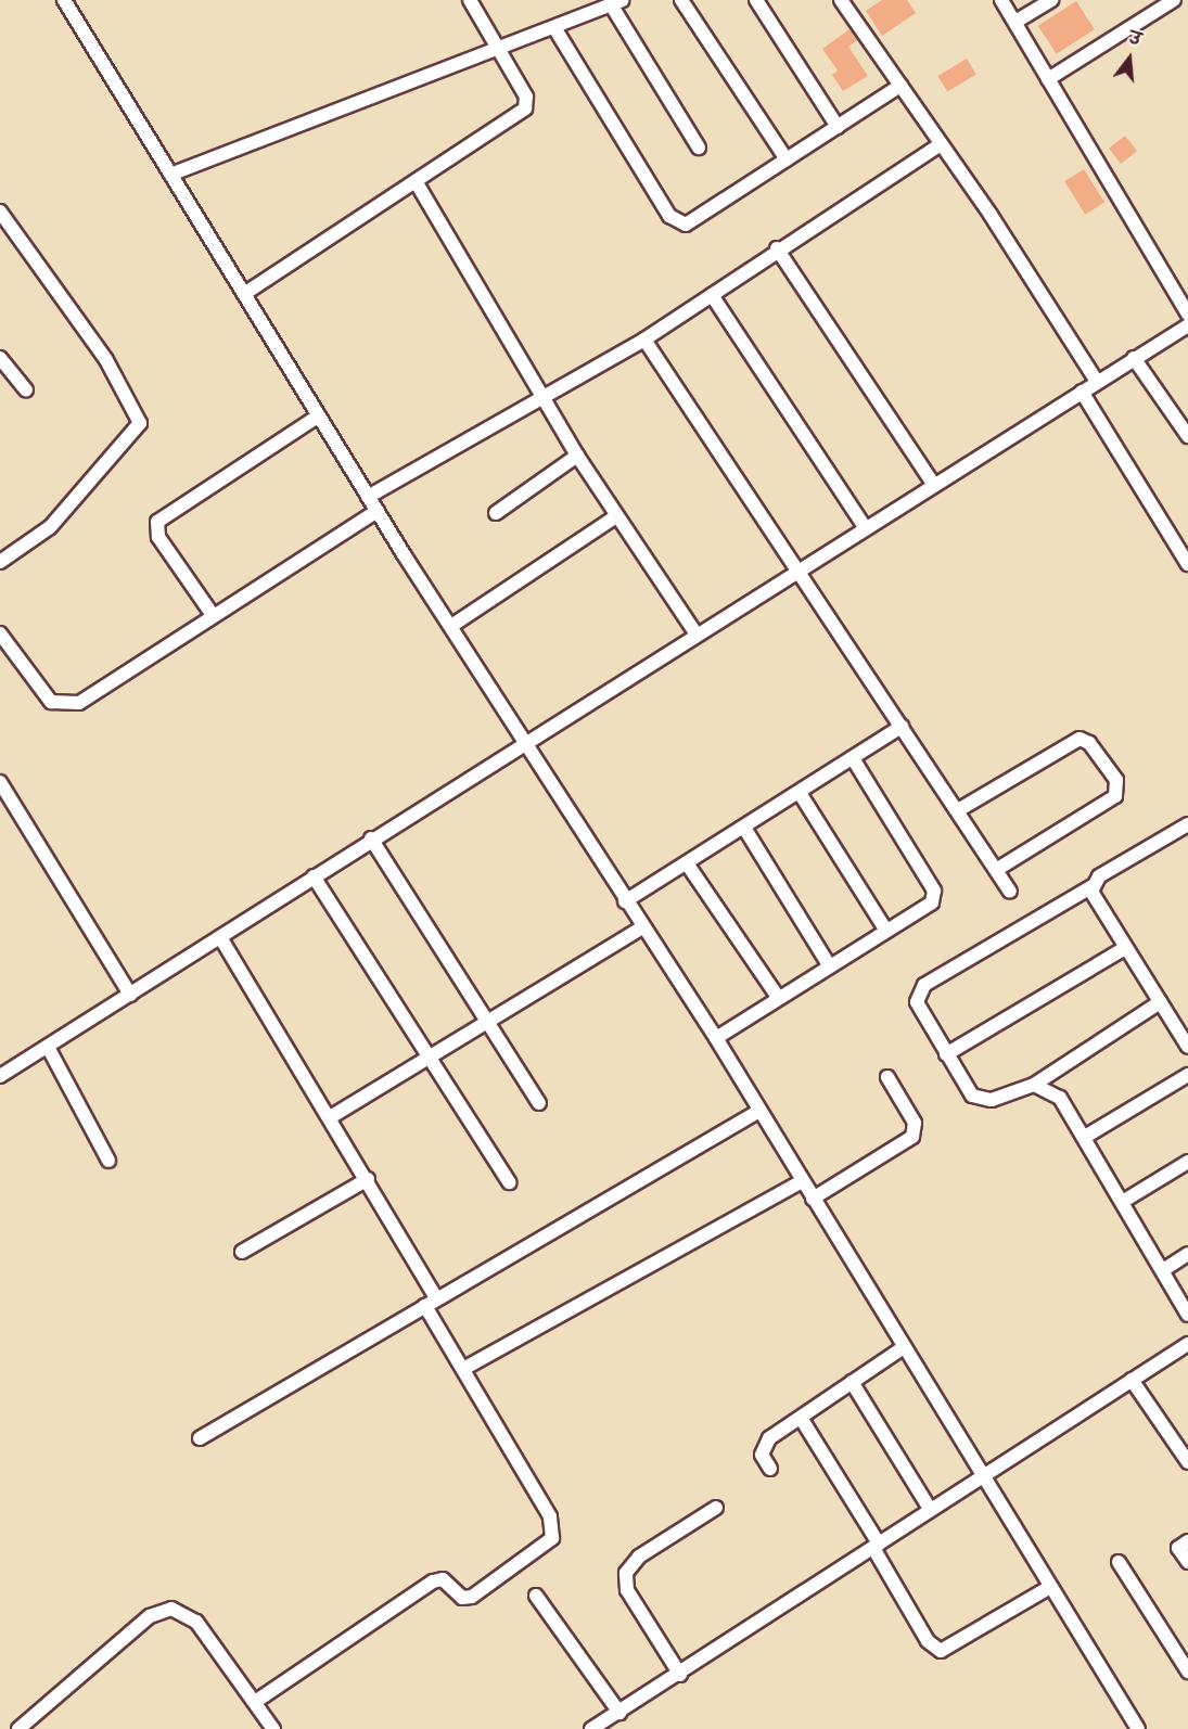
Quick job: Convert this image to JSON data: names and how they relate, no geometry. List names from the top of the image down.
{
  "north": "top"
}
